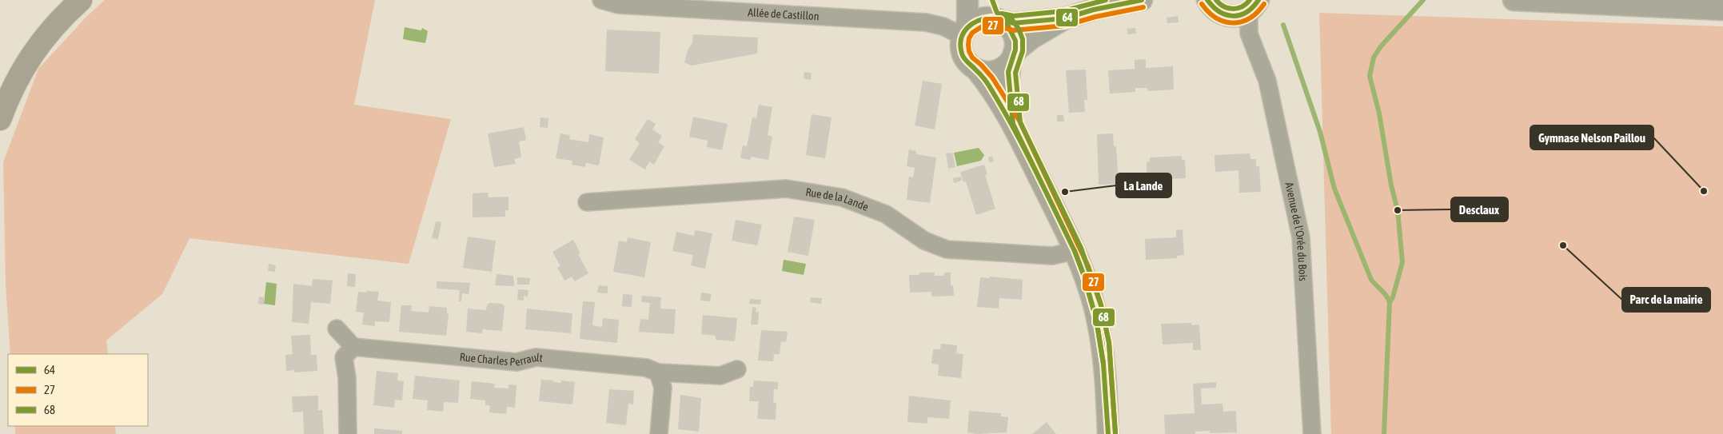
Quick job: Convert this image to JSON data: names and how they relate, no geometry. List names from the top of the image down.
{
  "streets": {
    "street": [
      "Allée de Castillon",
      "Rue de la Lande",
      "Avenue de l'Orée du Bois",
      "Rue Charles Perrault"
    ]
  },
  "places": [
    "Gymnase Nelson Paillou",
    "La Lande",
    "Desclaux",
    "Parc de la mairie"
  ],
  "lines": ["transit line 64", "transit line 68", "transit line 27"],
  "legend": ["64", "27", "68"]
}
